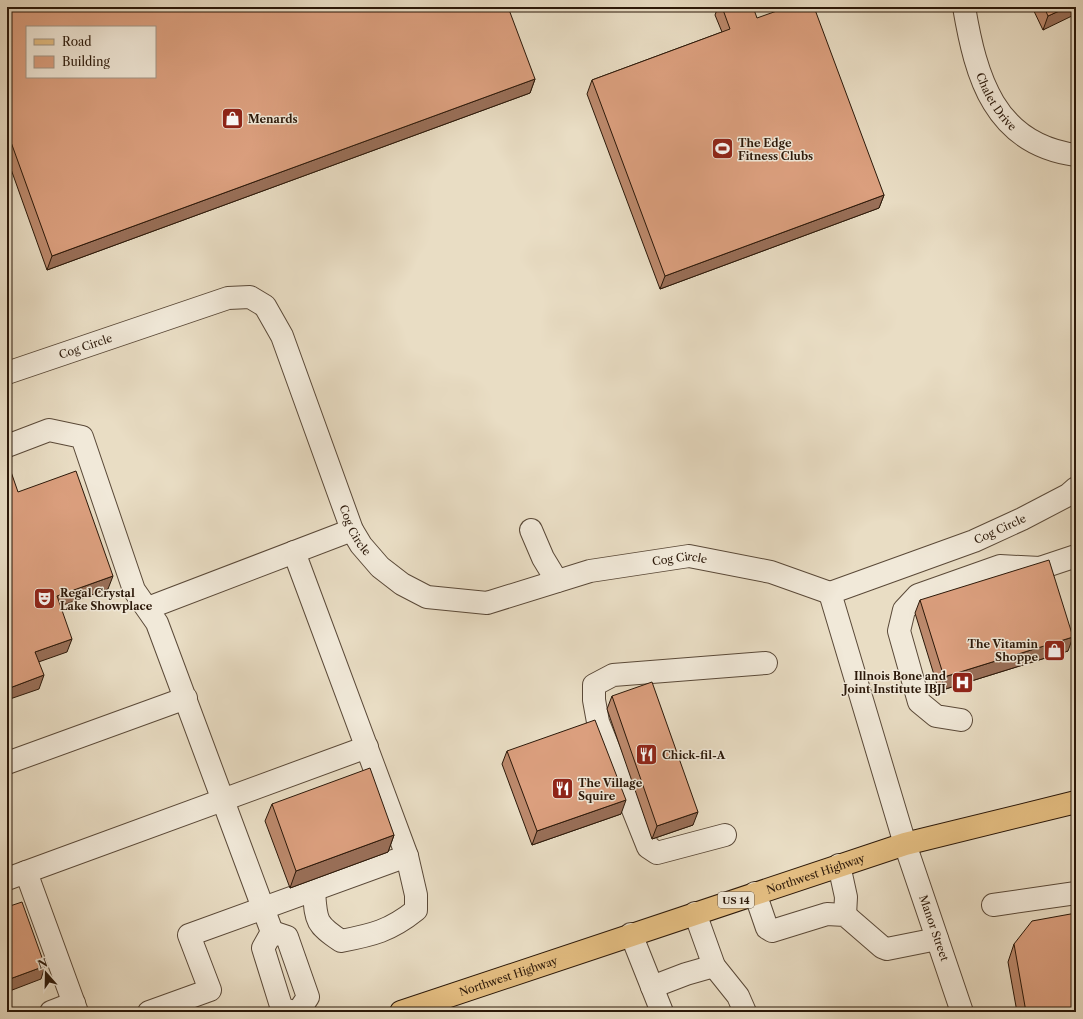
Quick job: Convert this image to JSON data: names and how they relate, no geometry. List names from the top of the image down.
{
  "streets": {
    "main road": ["Northwest Highway", "US 14"],
    "street": ["Chalet Drive", "Cog Circle", "Manor Street"]
  },
  "crossings": [
    ["Northwest Highway", "Manor Street"]
  ],
  "places": {
    "shop": ["Menards", "The Vitamin Shoppe"],
    "sports": ["The Edge Fitness Clubs"],
    "theatre": ["Regal Crystal Lake Showplace"],
    "hospital": ["Illnois Bone and Joint Institute IBJI"],
    "restaurant": ["Chick-fil-A", "The Village Squire"]
  },
  "legend": ["Road", "Building"],
  "north": "top"
}
